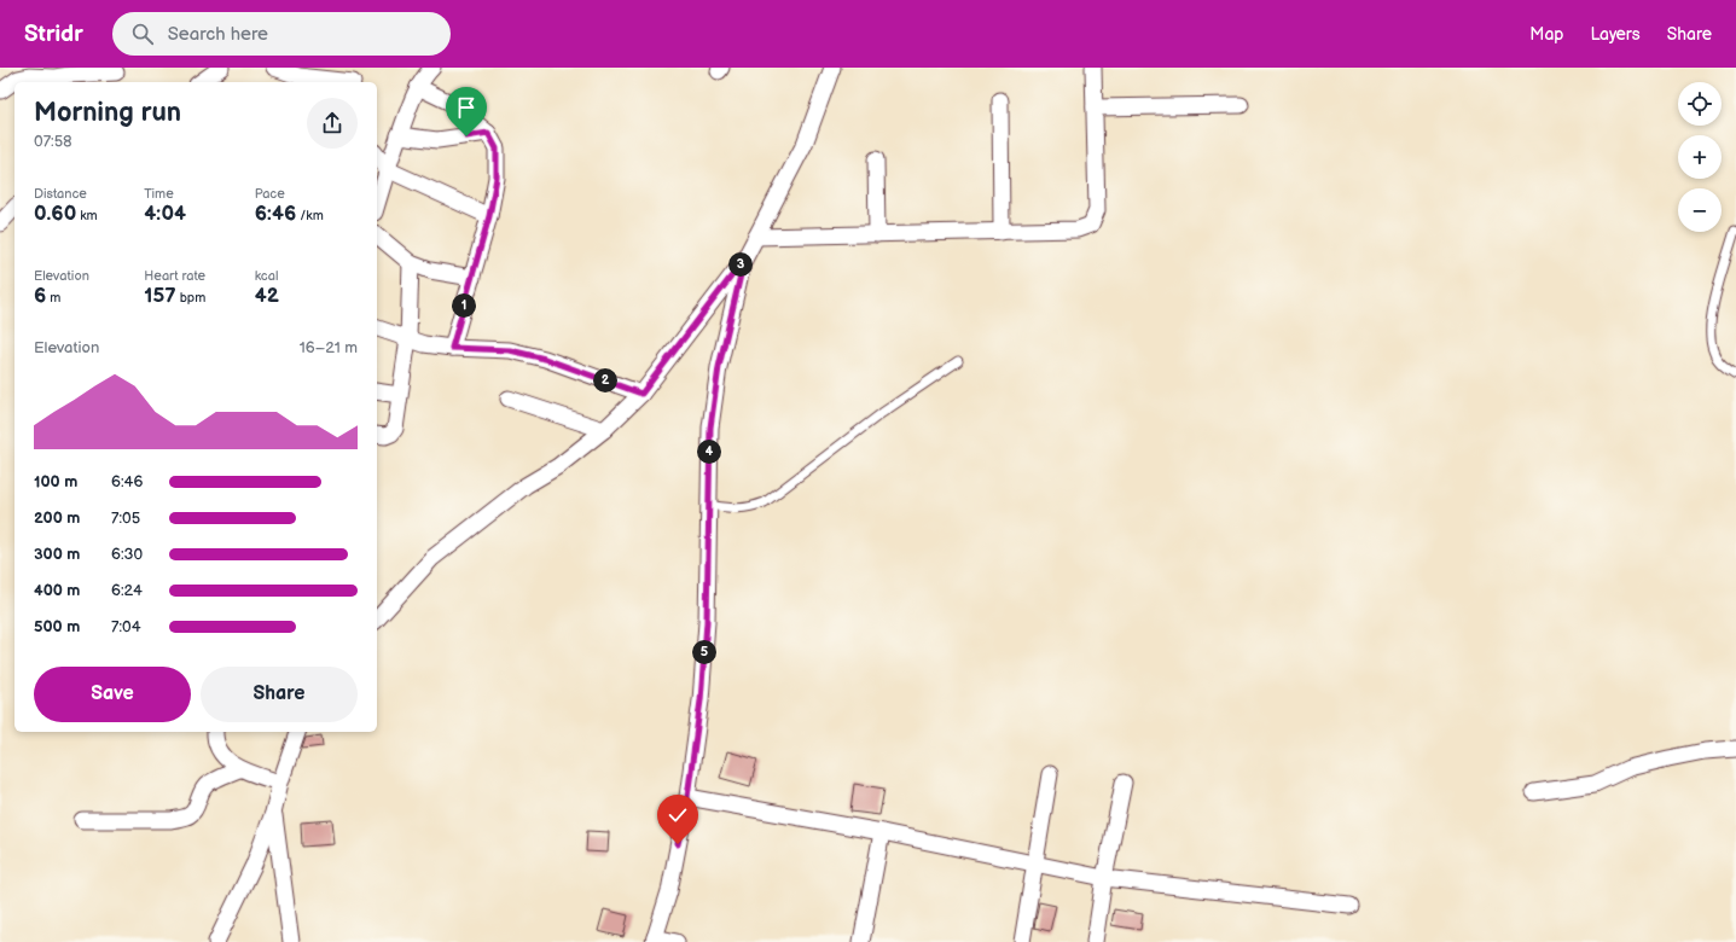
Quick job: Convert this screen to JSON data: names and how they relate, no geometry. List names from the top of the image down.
{
  "page": {
    "header": "Stridr",
    "search": "Search here",
    "nav": ["Map", "Layers", "Share"],
    "map_buttons": ["+", "−"],
    "heading": ["Morning run", "07:58"],
    "stats": [
      ["Distance", "0.60 km"],
      ["Time", "4:04"],
      ["Pace", "6:46 /km"],
      ["Elevation", "6 m"],
      ["Heart rate", "157 bpm"],
      ["kcal", "42"]
    ],
    "pins": [
      "3",
      "1",
      "2",
      "4",
      "5"
    ],
    "chart": ["Elevation", "16–21 m"],
    "list": [
      {
        "name": "100 m",
        "note": "6:46"
      },
      {
        "name": "200 m",
        "note": "7:05"
      },
      {
        "name": "300 m",
        "note": "6:30"
      },
      {
        "name": "400 m",
        "note": "6:24"
      },
      {
        "name": "500 m",
        "note": "7:04"
      }
    ],
    "buttons": ["Save", "Share"]
  }
}
